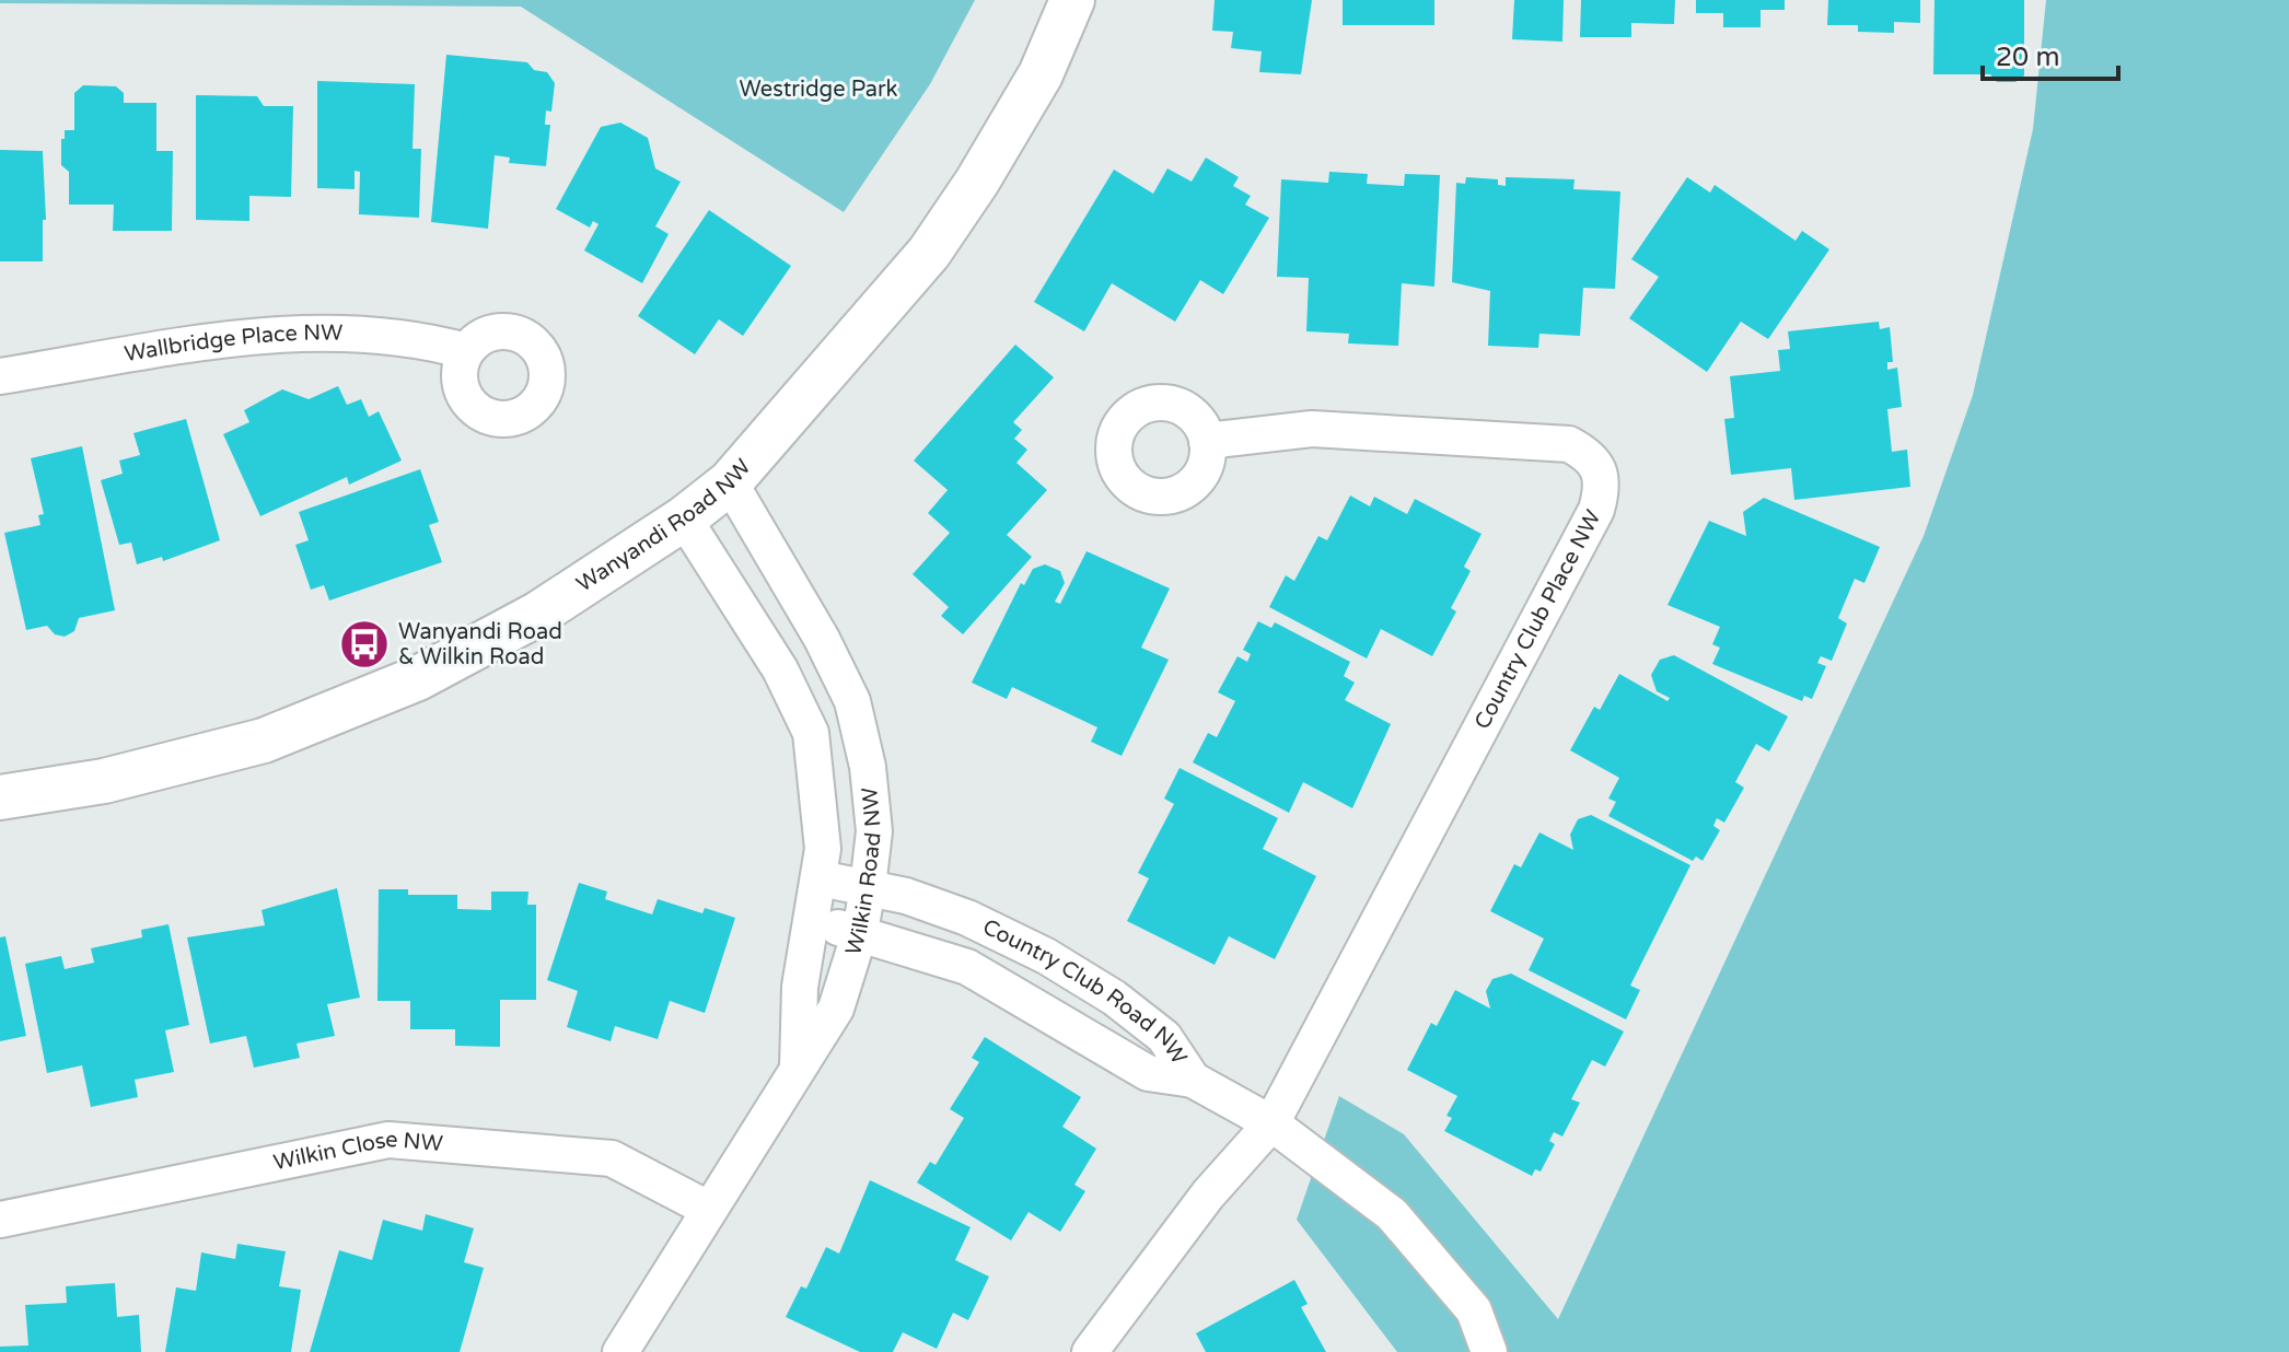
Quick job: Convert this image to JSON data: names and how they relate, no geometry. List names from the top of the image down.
{
  "streets": {
    "street": [
      "Wallbridge Place NW",
      "Wanyandi Road NW",
      "Country Club Place NW",
      "Wilkin Road NW",
      "Country Club Road NW",
      "Wilkin Close NW"
    ]
  },
  "crossings": [
    ["Wanyandi Road NW", "Wilkin Road NW"],
    ["Country Club Place NW", "Country Club Road NW"],
    ["Wilkin Road NW", "Country Club Road NW"],
    ["Wilkin Road NW", "Wilkin Close NW"]
  ],
  "parks": ["Westridge Park"],
  "places": {
    "bus stop": ["Wanyandi Road & Wilkin Road"]
  },
  "scale_bar": "20 m"
}
